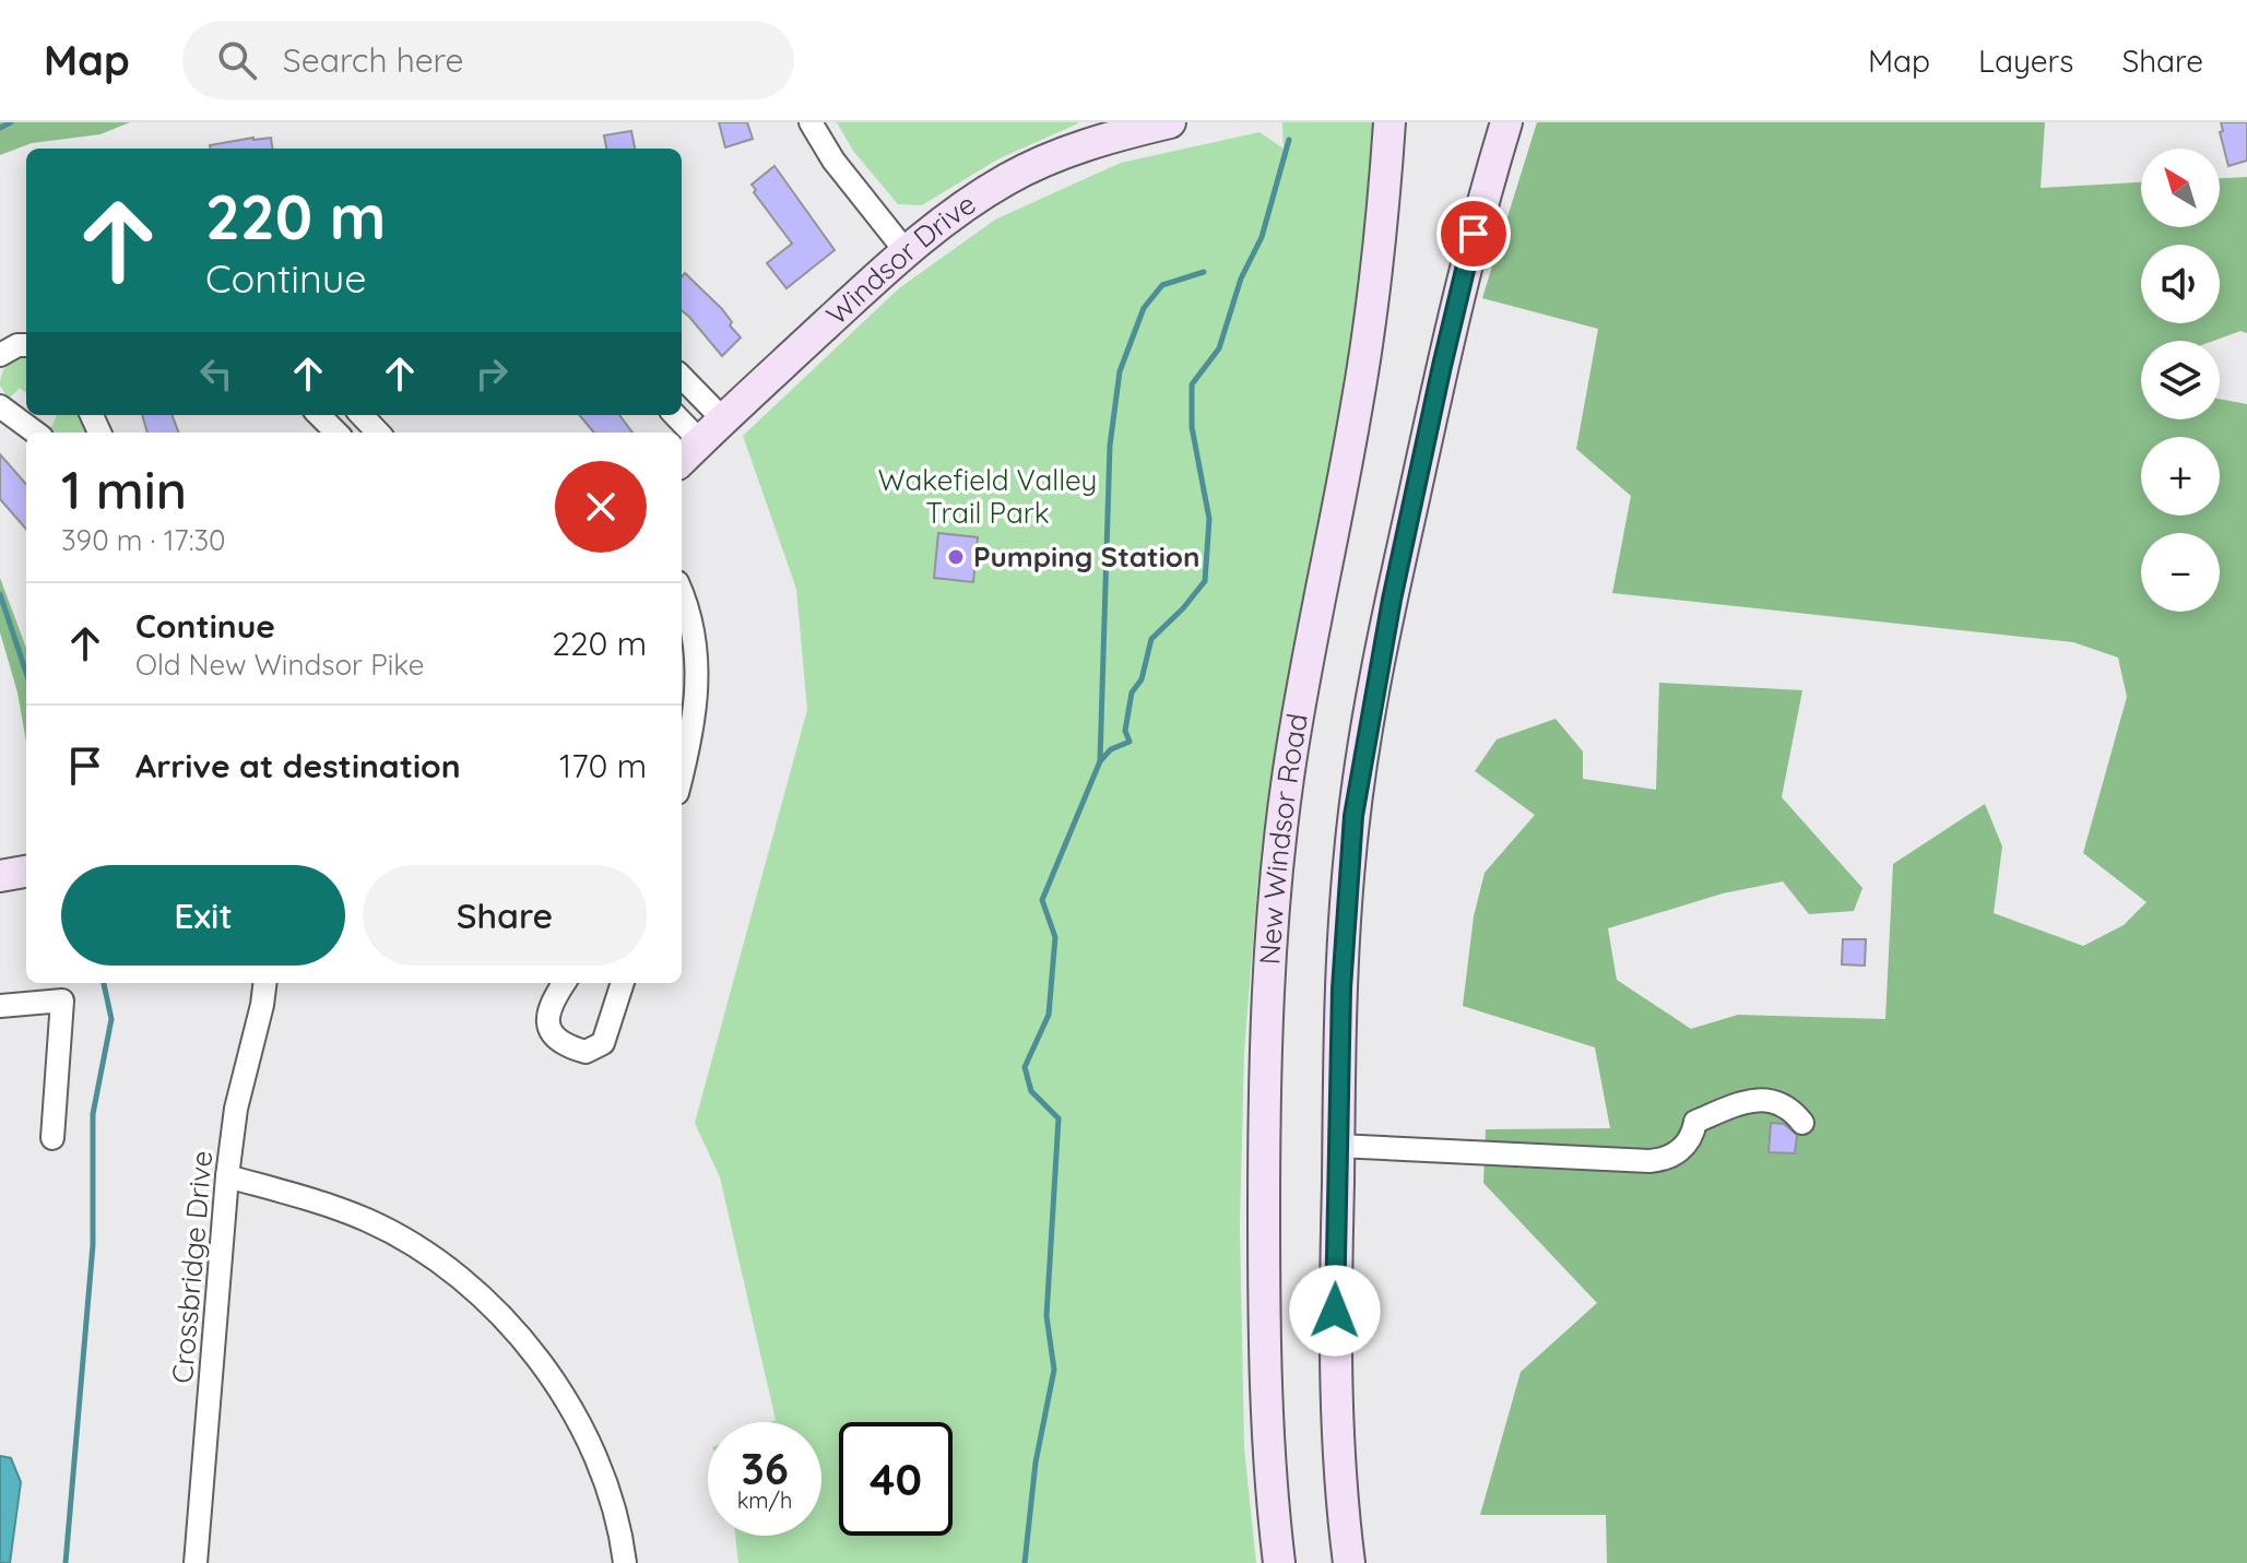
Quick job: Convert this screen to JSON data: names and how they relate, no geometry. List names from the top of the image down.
{
  "streets": {
    "street": ["Windsor Drive", "New Windsor Road", "Crossbridge Drive"]
  },
  "parks": ["Wakefield Valley Trail Park"],
  "places": ["Pumping Station"],
  "north": "top left",
  "page": {
    "header": "Map",
    "search": "Search here",
    "nav": ["Map", "Layers", "Share"],
    "map_buttons": ["+", "−"],
    "turn": ["220 m", "Continue"],
    "heading": ["1 min", "390 m · 17:30"],
    "list": [
      {
        "name": "Continue",
        "note": "Old New Windsor Pike",
        "value": "220 m"
      },
      {
        "name": "Arrive at destination",
        "value": "170 m"
      }
    ],
    "buttons": ["Exit", "Share"],
    "speed": "36 km/h",
    "limit": "40"
  }
}
